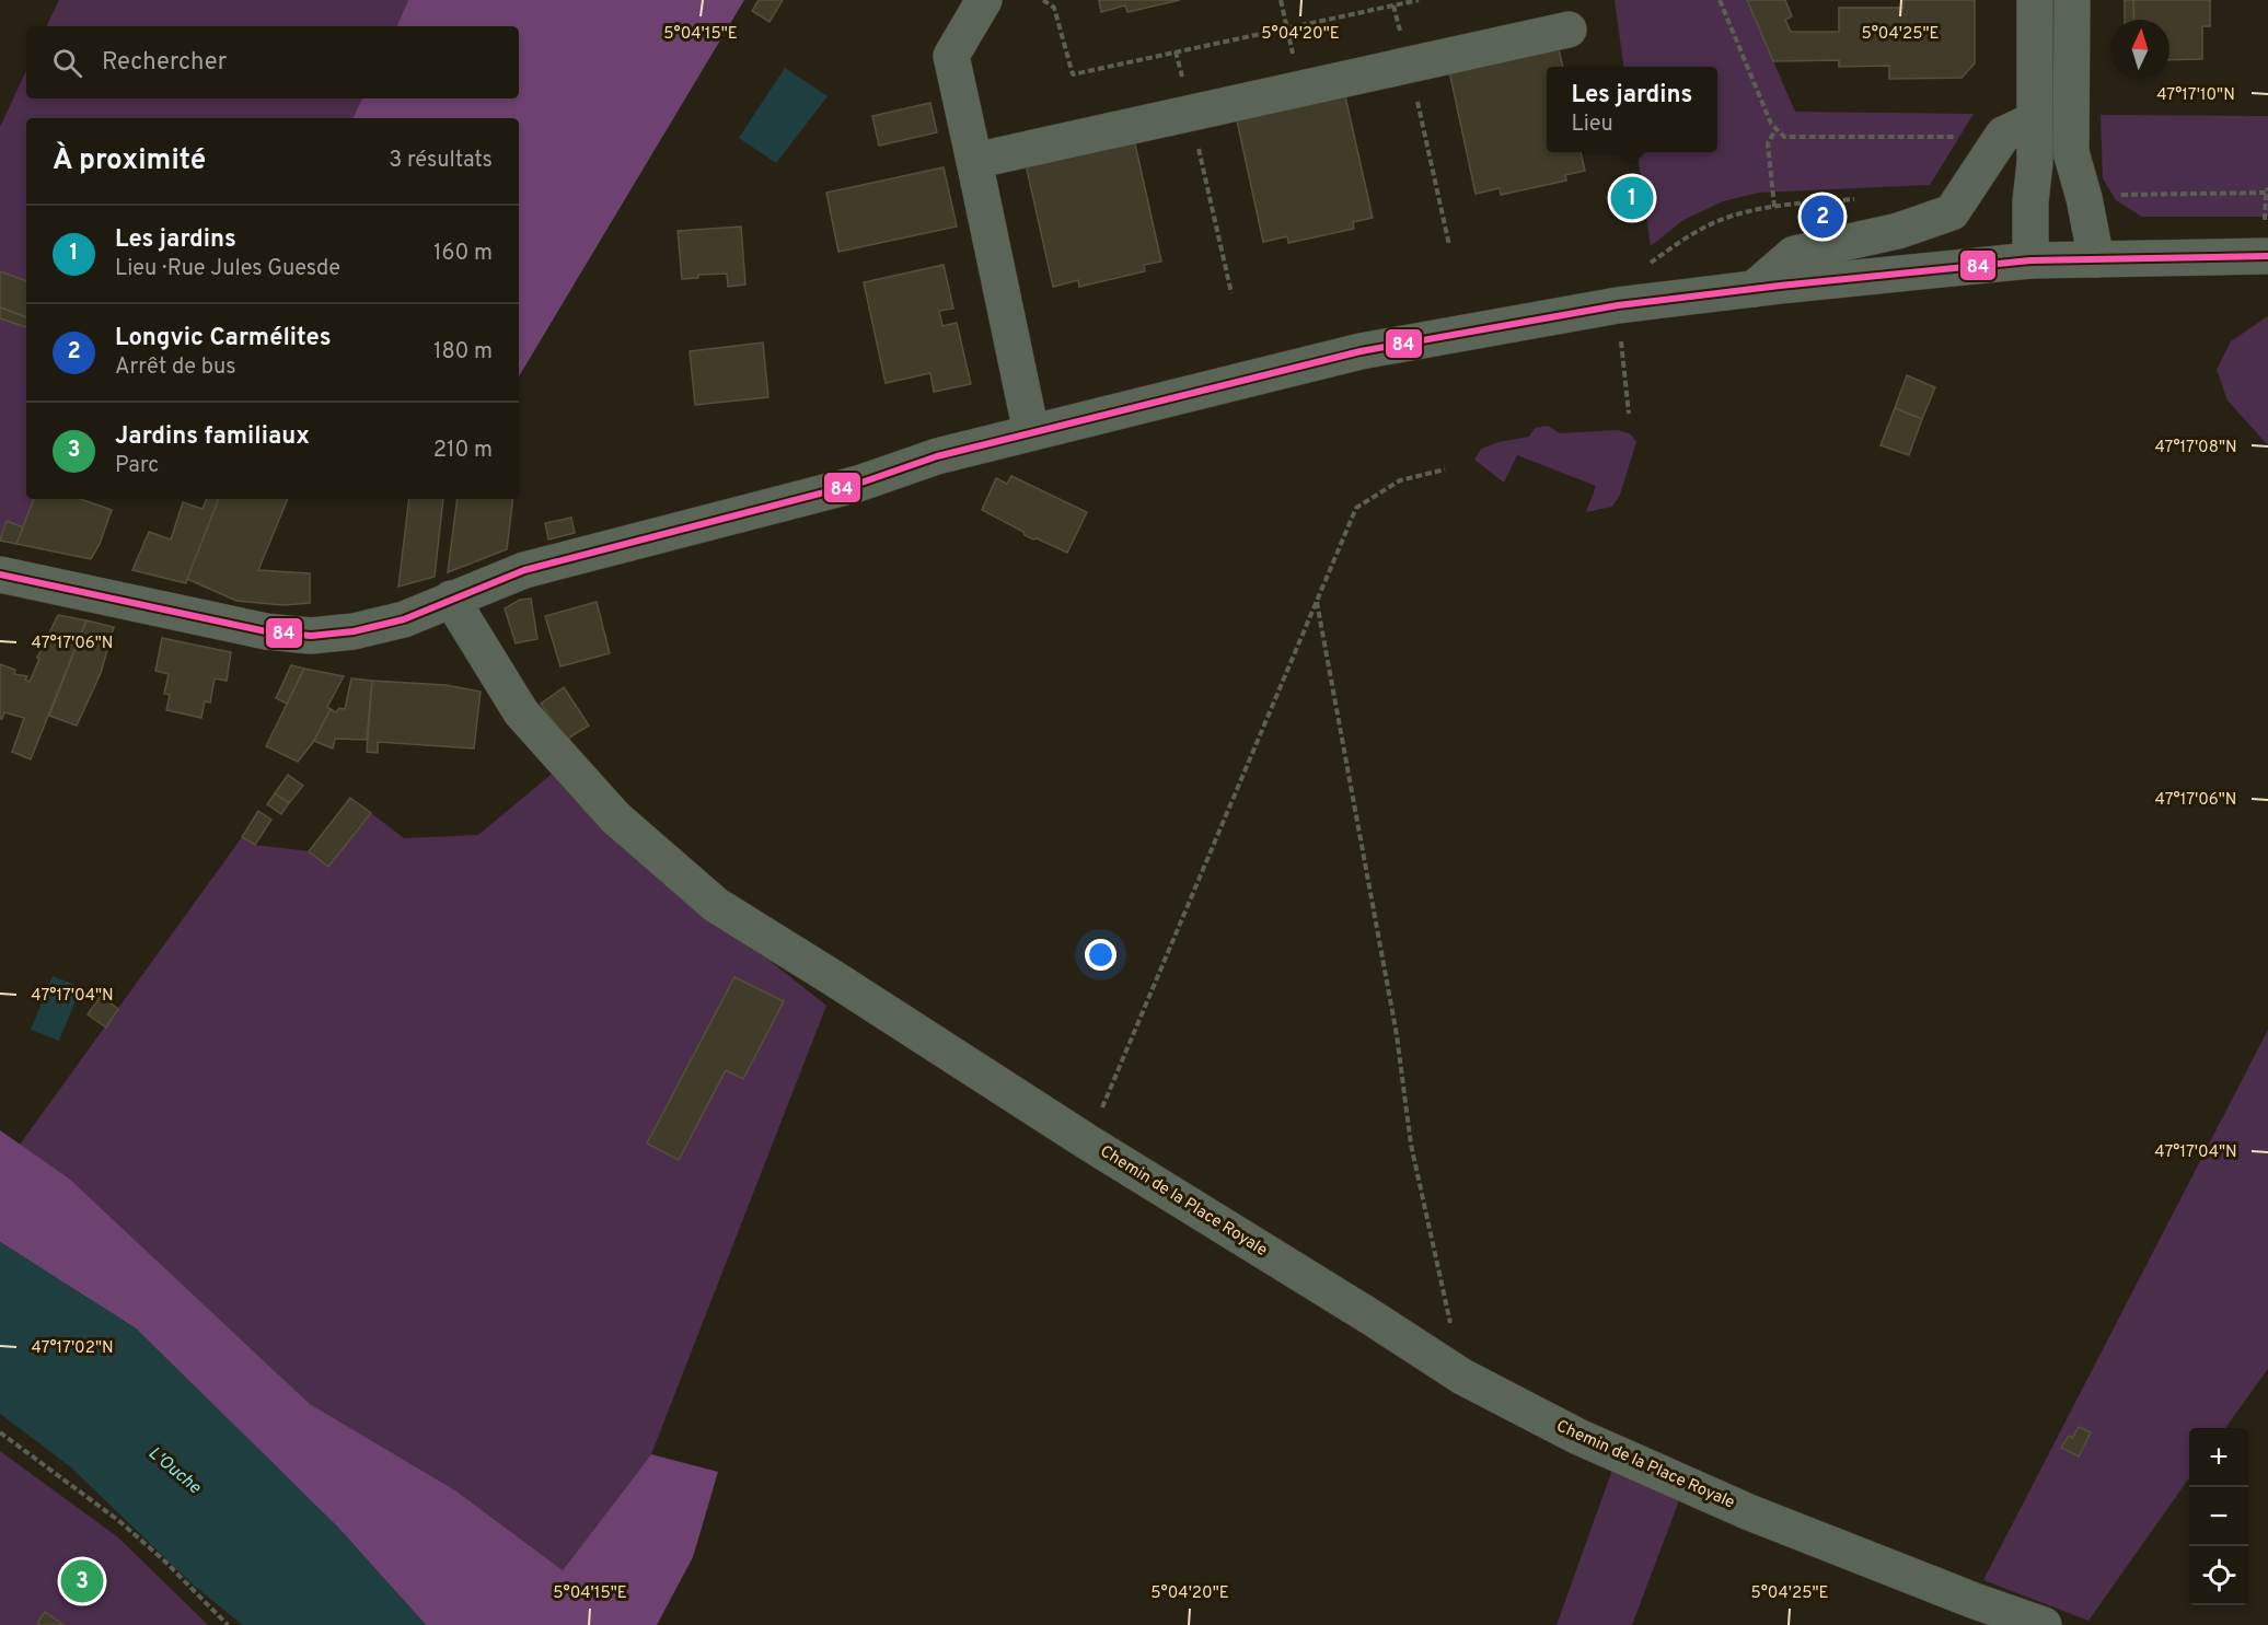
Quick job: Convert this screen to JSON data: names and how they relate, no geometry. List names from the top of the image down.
{
  "streets": {
    "street": ["Chemin de la Place Royale"]
  },
  "water": ["L'Ouche"],
  "lines": ["transit line 84"],
  "north": "top",
  "page": {
    "search": "Rechercher",
    "popup": ["Les jardins", "Lieu"],
    "heading": ["À proximité", "3 résultats"],
    "pins": ["1", "2", "3"],
    "list": [
      {
        "mark": "1",
        "name": "Les jardins",
        "note": "Lieu · Rue Jules Guesde",
        "value": "160 m"
      },
      {
        "mark": "2",
        "name": "Longvic Carmélites",
        "note": "Arrêt de bus",
        "value": "180 m"
      },
      {
        "mark": "3",
        "name": "Jardins familiaux",
        "note": "Parc",
        "value": "210 m"
      }
    ],
    "map_buttons": ["+", "−"]
  },
  "coordinates": [
    "5°04'15\"E",
    "5°04'20\"E",
    "5°04'25\"E",
    "47°17'10\"N",
    "47°17'08\"N",
    "47°17'06\"N",
    "47°17'04\"N",
    "47°17'02\"N"
  ]
}
